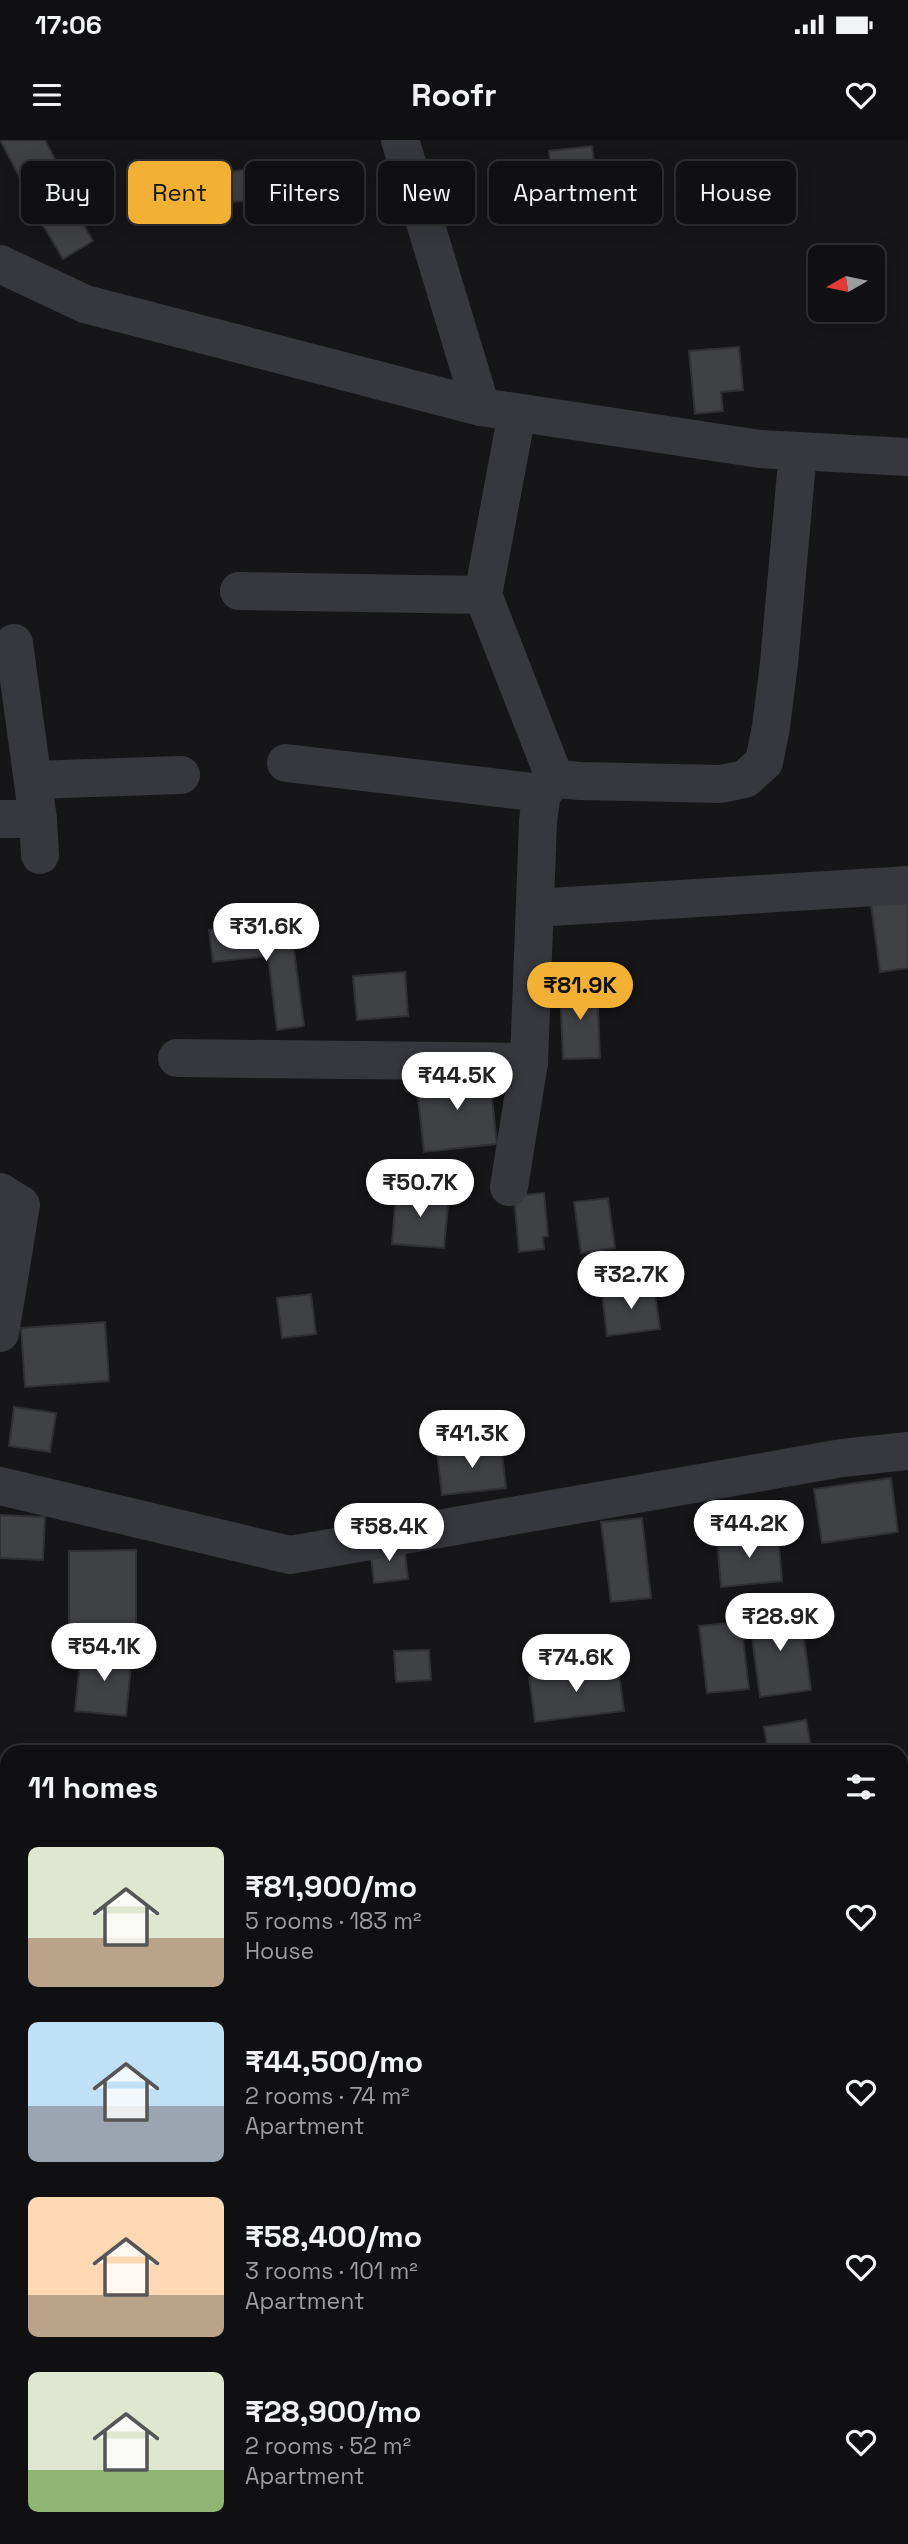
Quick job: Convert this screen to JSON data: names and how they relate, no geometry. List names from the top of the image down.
{
  "north": "left",
  "page": {
    "status": "17:06",
    "header": "Roofr",
    "chip": [
      "Buy",
      "Rent",
      "Filters",
      "New",
      "Apartment",
      "House"
    ],
    "price": [
      "₹31.6K",
      "₹81.9K",
      "₹44.5K",
      "₹50.7K",
      "₹32.7K",
      "₹41.3K",
      "₹44.2K",
      "₹58.4K",
      "₹28.9K",
      "₹54.1K",
      "₹74.6K"
    ],
    "heading": "11 homes",
    "list": [
      {
        "name": "₹81,900/mo",
        "note": "5 rooms · 183 m² · House"
      },
      {
        "name": "₹44,500/mo",
        "note": "2 rooms · 74 m² · Apartment"
      },
      {
        "name": "₹58,400/mo",
        "note": "3 rooms · 101 m² · Apartment"
      },
      {
        "name": "₹28,900/mo",
        "note": "2 rooms · 52 m² · Apartment"
      }
    ]
  }
}
